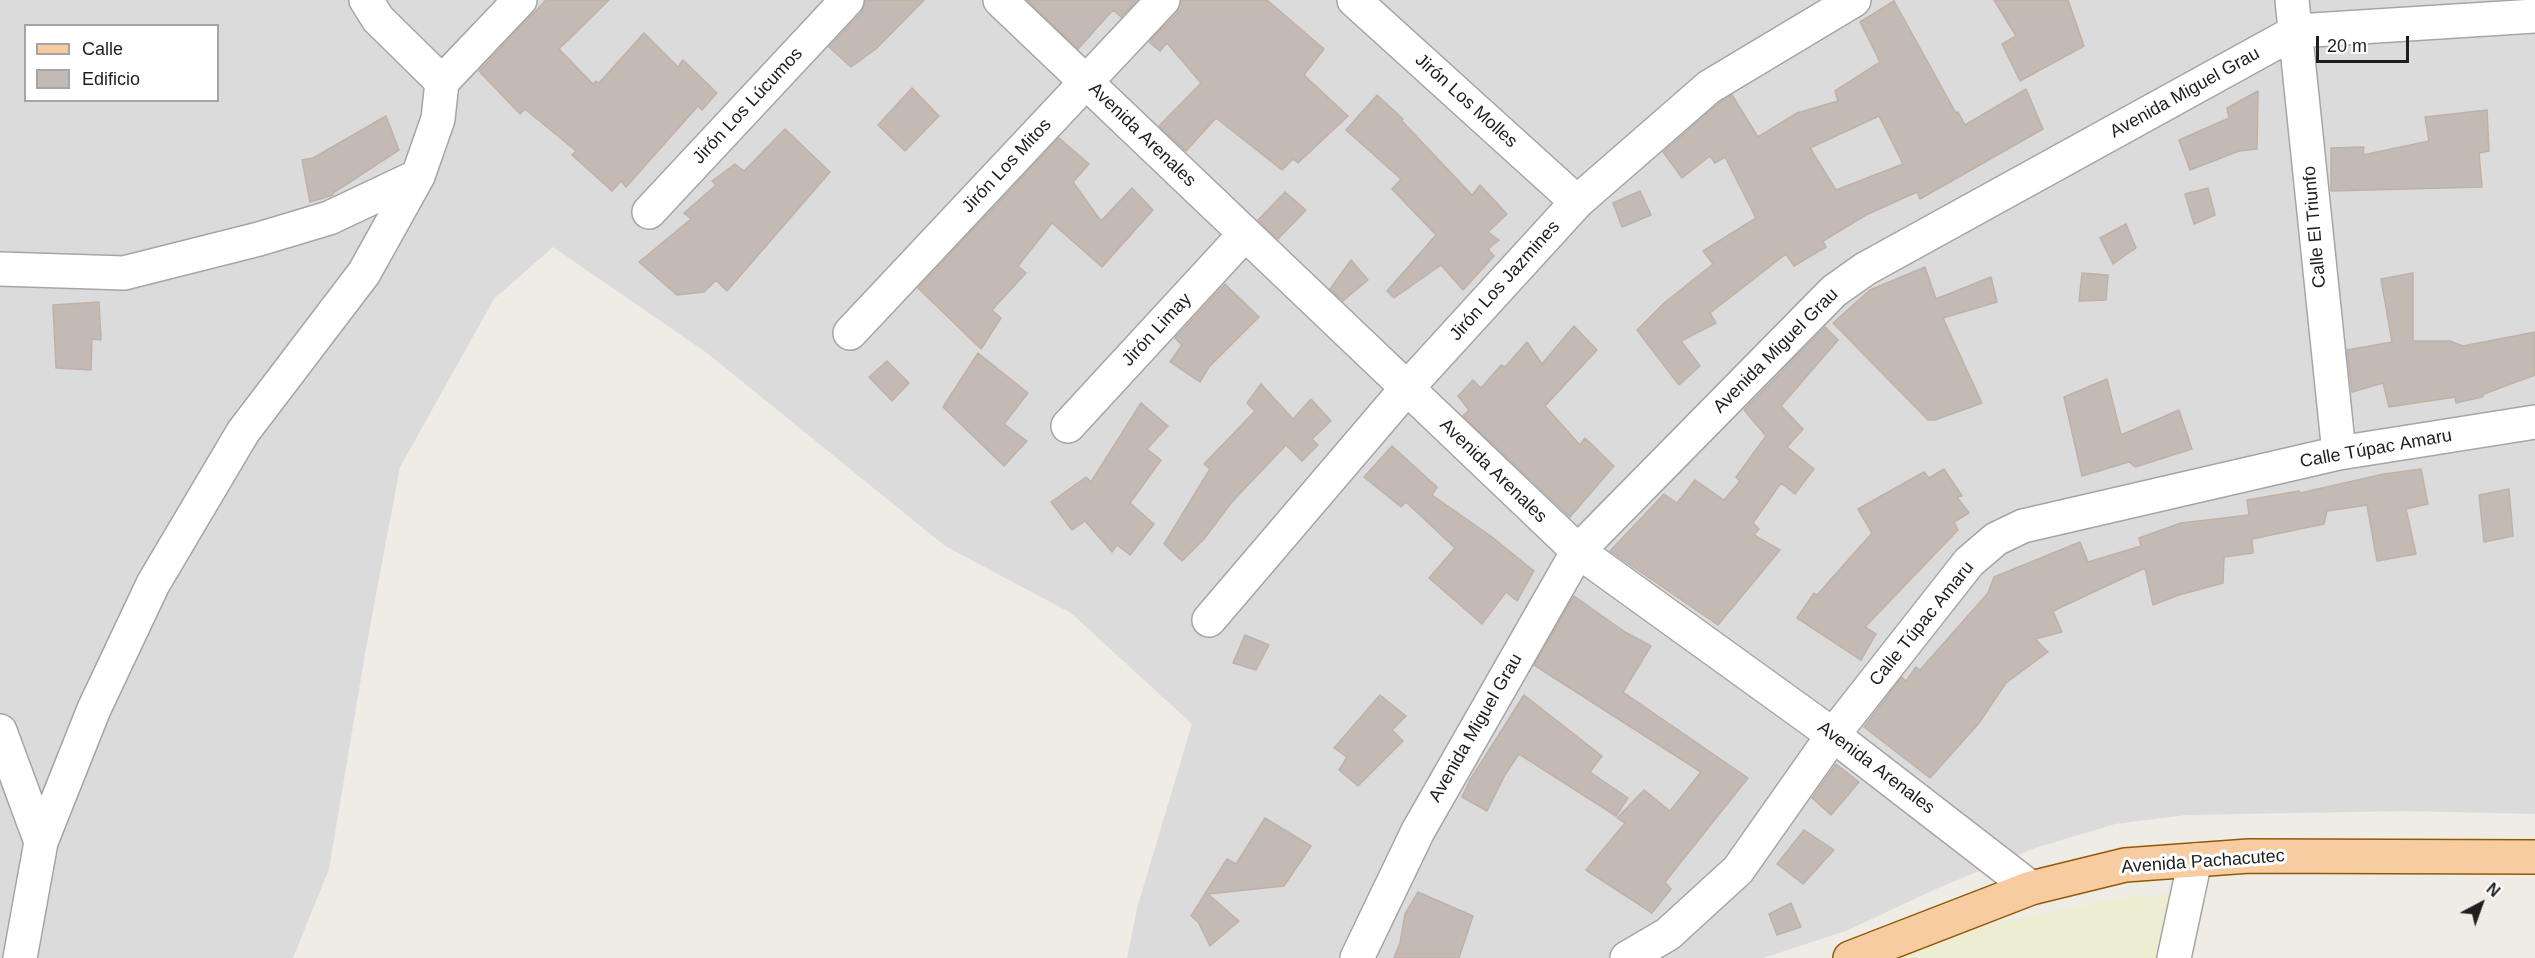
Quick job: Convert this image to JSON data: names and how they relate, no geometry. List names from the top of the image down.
{
  "streets": {
    "main road": ["Avenida Pachacutec"],
    "street": [
      "Avenida Miguel Grau",
      "Jirón Los Molles",
      "Jirón Los Lúcumos",
      "Avenida Arenales",
      "Jirón Los Mitos",
      "Calle El Triunfo",
      "Jirón Los Jazmines",
      "Jirón Limay",
      "Calle Túpac Amaru"
    ]
  },
  "crossings": [
    ["Avenida Miguel Grau", "Avenida Arenales"],
    ["Avenida Miguel Grau", "Calle El Triunfo"],
    ["Jirón Los Molles", "Jirón Los Jazmines"],
    ["Avenida Arenales", "Jirón Los Mitos"],
    ["Avenida Arenales", "Jirón Los Jazmines"],
    ["Avenida Arenales", "Jirón Limay"],
    ["Avenida Arenales", "Calle Túpac Amaru"],
    ["Avenida Arenales", "Avenida Pachacutec"],
    ["Calle El Triunfo", "Calle Túpac Amaru"]
  ],
  "legend": ["Calle", "Edificio"],
  "scale_bar": "20 m",
  "north": "top right"
}
